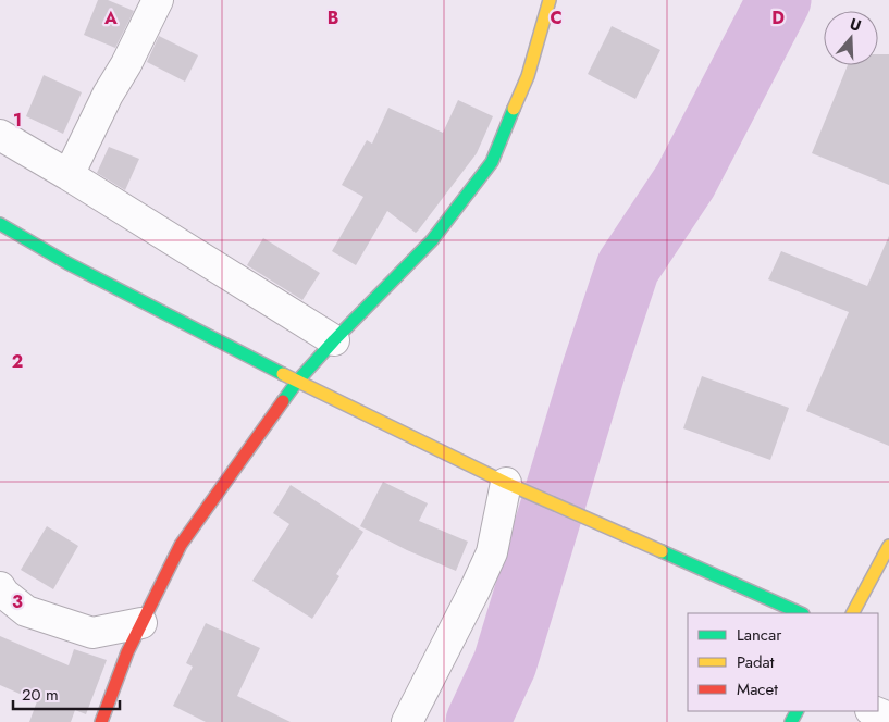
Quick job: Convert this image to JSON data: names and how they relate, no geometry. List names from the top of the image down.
{
  "legend": ["Lancar", "Padat", "Macet"],
  "scale_bar": "20 m",
  "north": "top",
  "grid": {
    "columns": [
      "A",
      "B",
      "C",
      "D"
    ],
    "rows": ["1", "2", "3"]
  }
}
